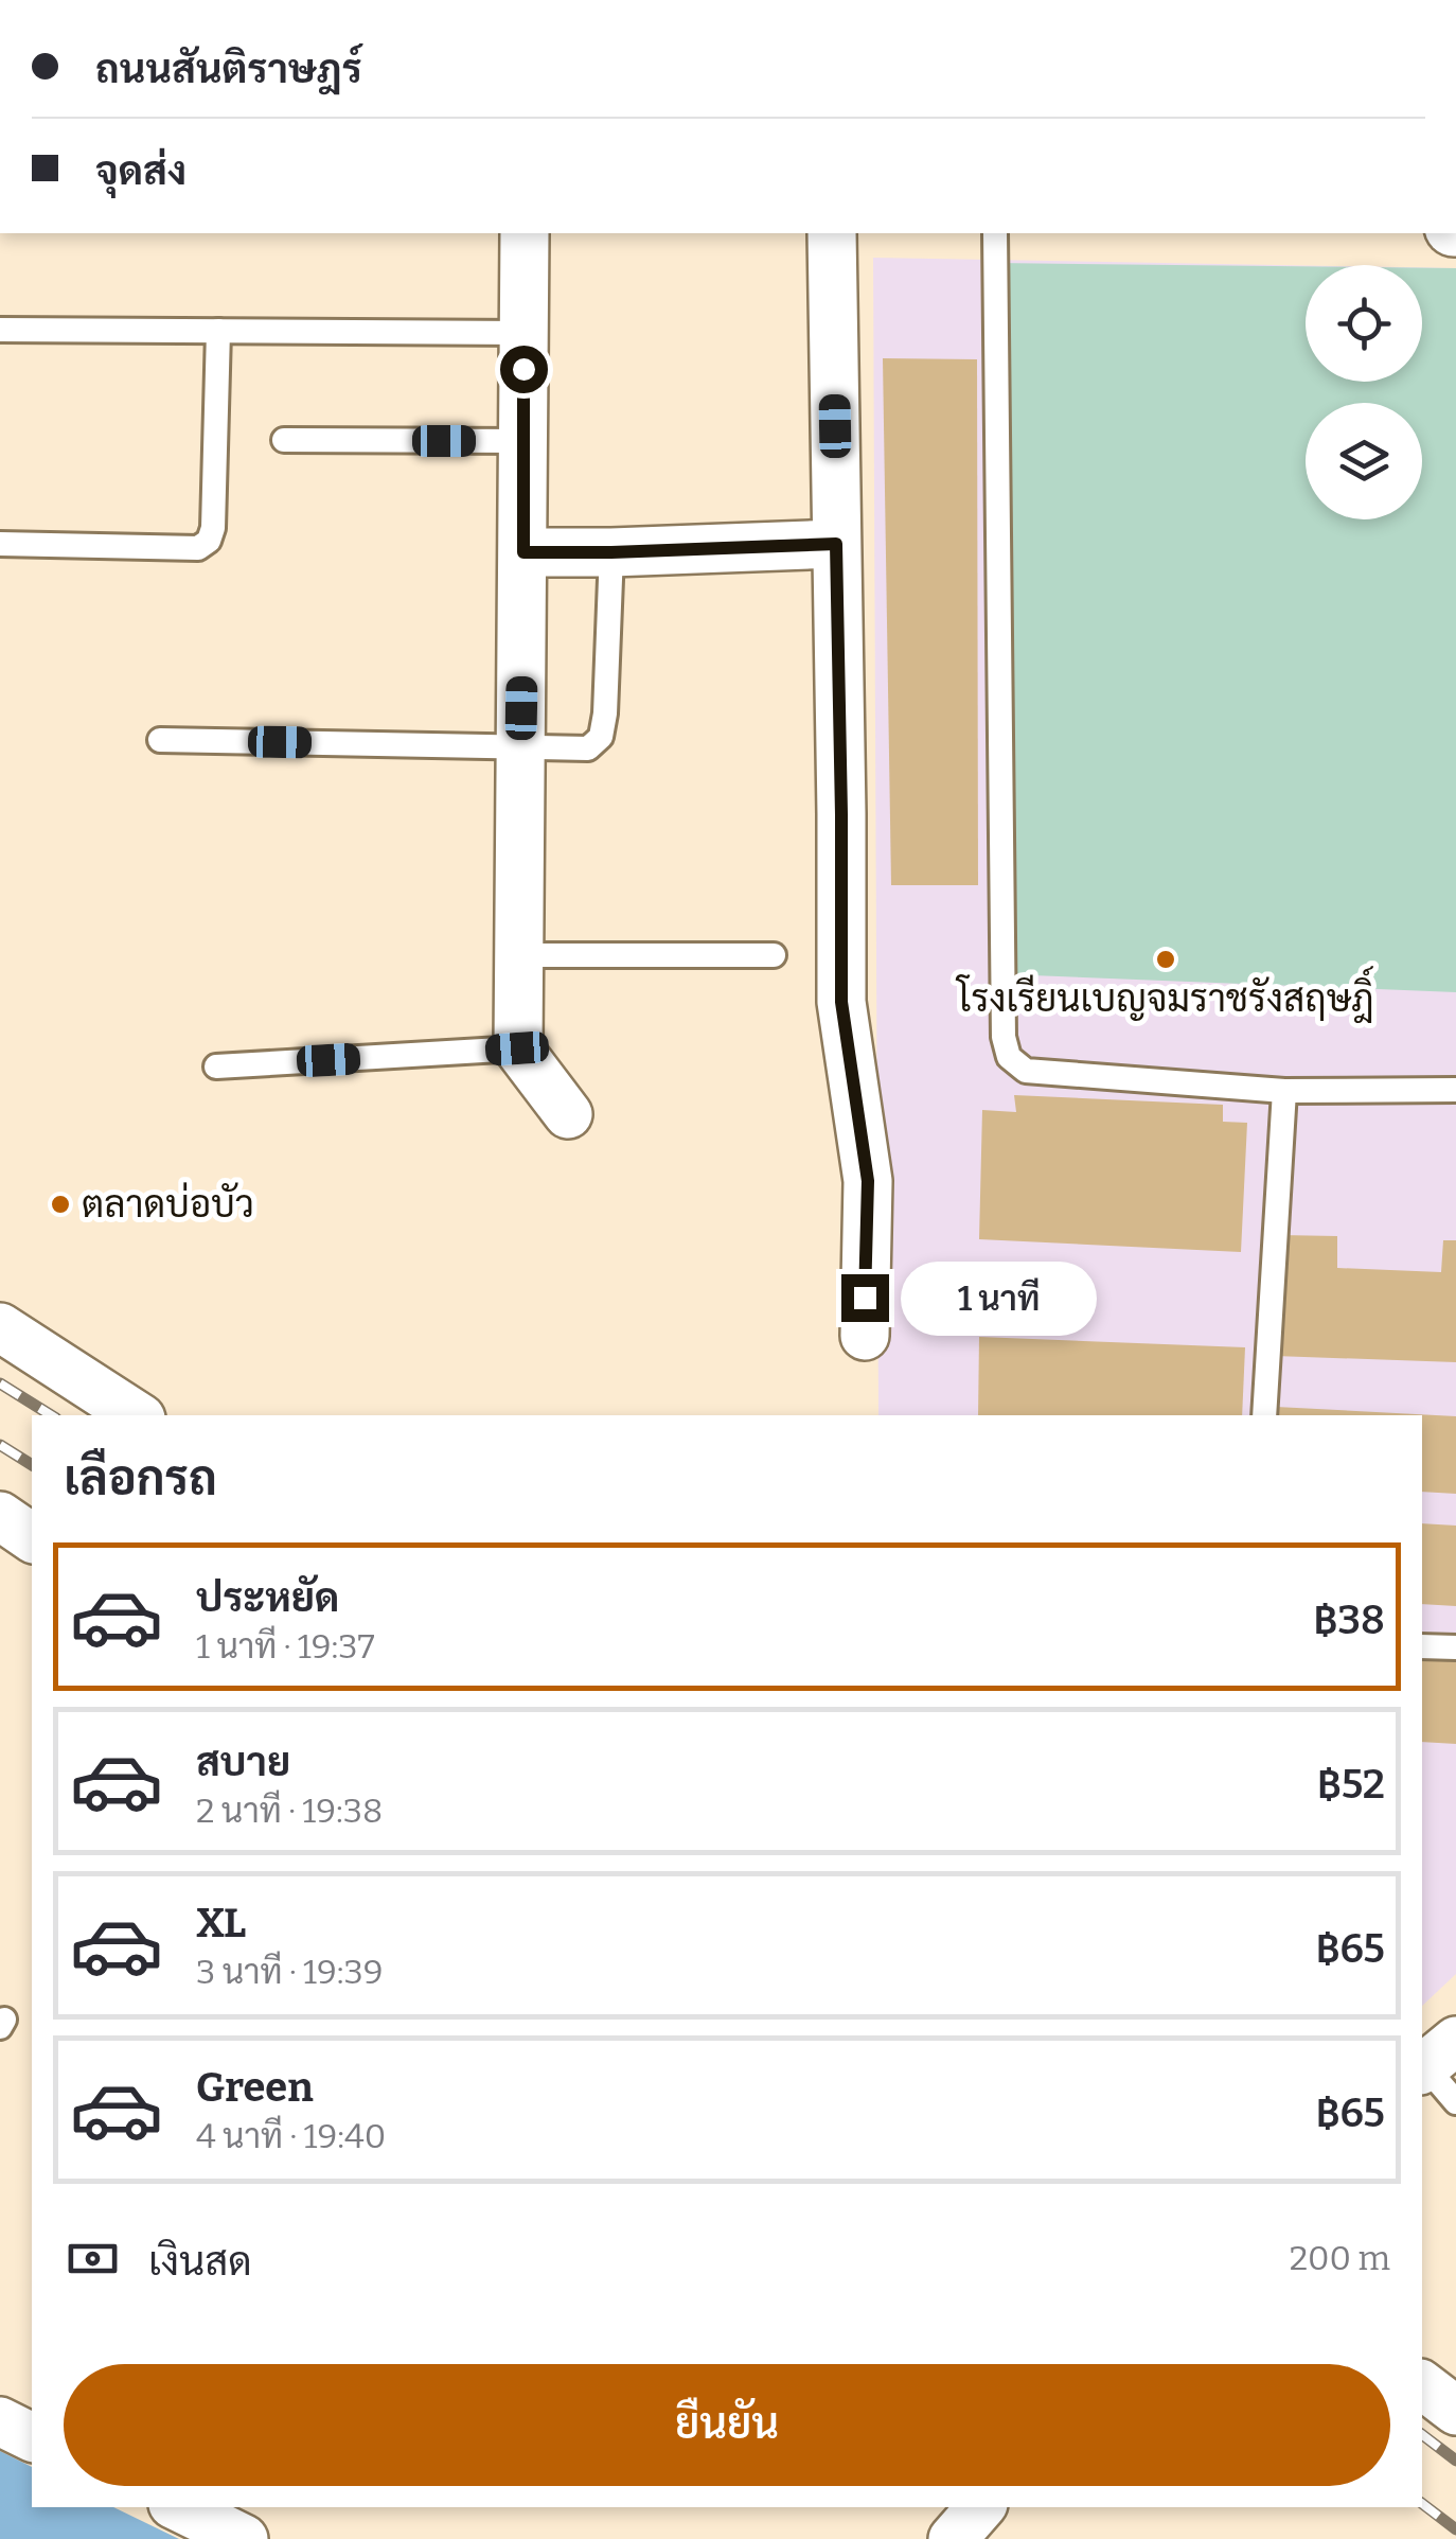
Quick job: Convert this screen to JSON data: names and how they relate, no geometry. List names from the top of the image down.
{
  "places": ["โรงเรียนเบญจมราชรังสฤษฎิ์", "ตลาดบ่อบัว"],
  "page": {
    "banner": ["ถนนสันติราษฎร์", "จุดส่ง"],
    "bubble": "1 นาที",
    "heading": "เลือกรถ",
    "list": [
      {
        "name": "ประหยัด",
        "note": "1 นาที · 19:37",
        "value": "฿38"
      },
      {
        "name": "สบาย",
        "note": "2 นาที · 19:38",
        "value": "฿52"
      },
      {
        "name": "XL",
        "note": "3 นาที · 19:39",
        "value": "฿65"
      },
      {
        "name": "Green",
        "note": "4 นาที · 19:40",
        "value": "฿65"
      }
    ],
    "pay": ["เงินสด", "200 m"],
    "buttons": "ยืนยัน"
  }
}
